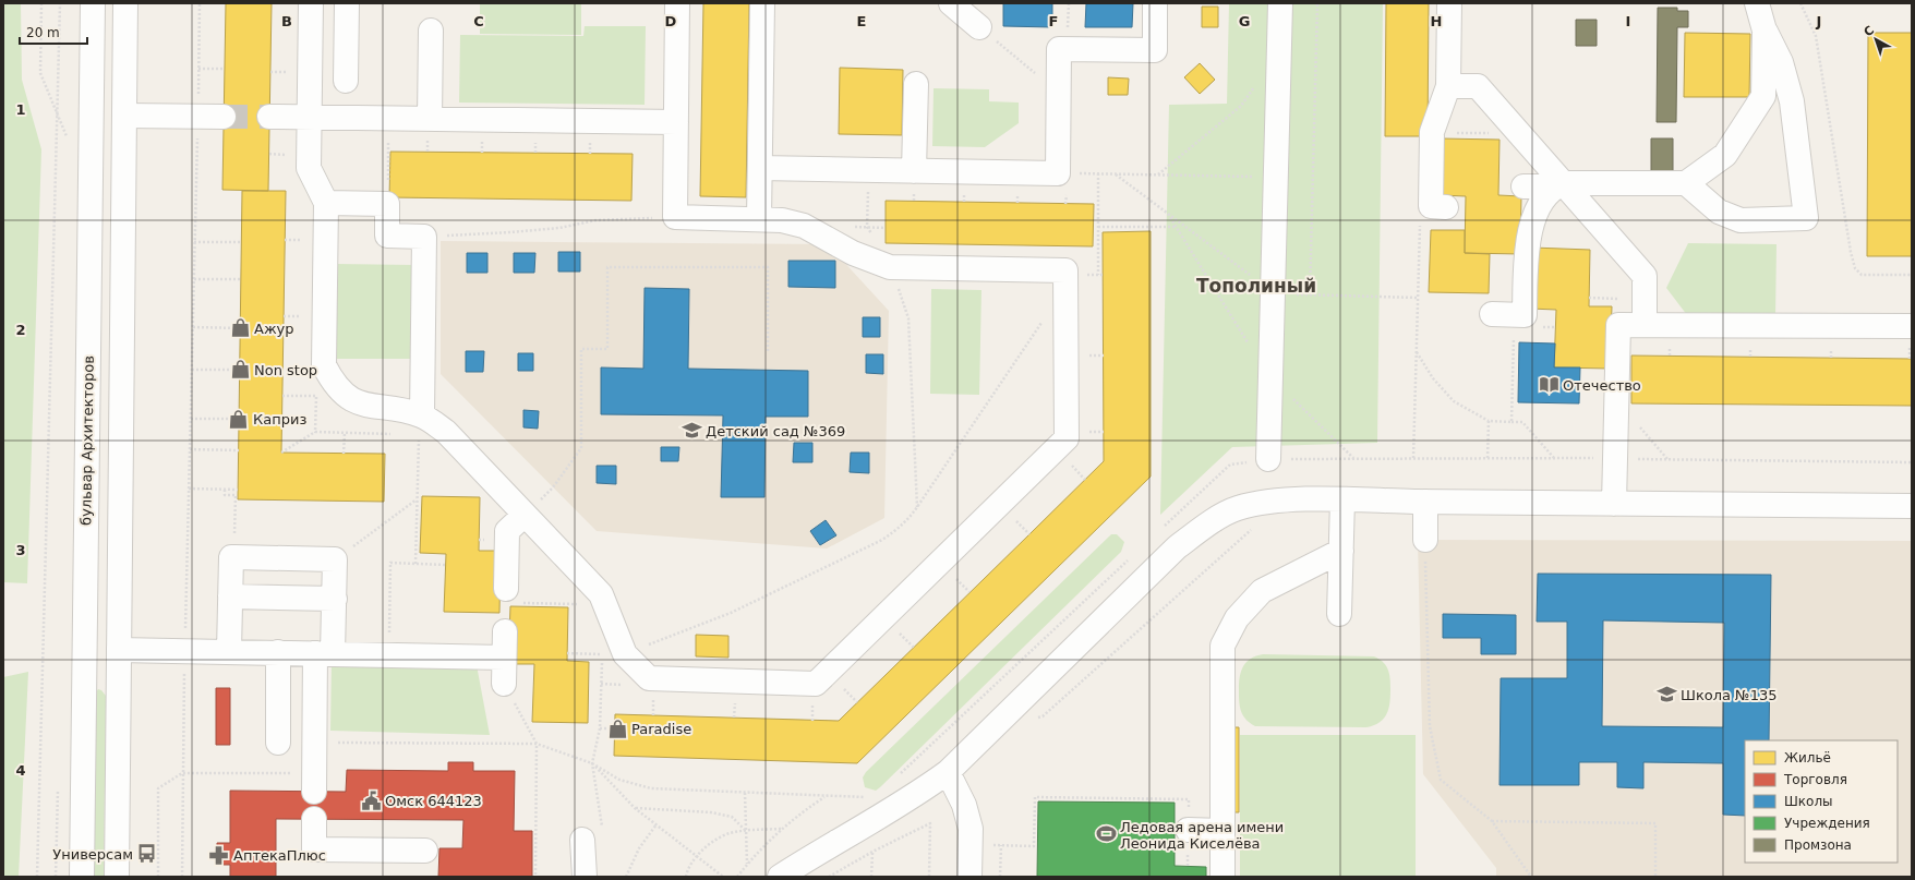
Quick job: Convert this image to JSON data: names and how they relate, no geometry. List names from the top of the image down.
{
  "streets": {
    "main road": ["бульвар Архитекторов"]
  },
  "districts": ["Тополиный"],
  "places": {
    "shop": [
      "Ажур",
      "Non stop",
      "Каприз",
      "Paradise"
    ],
    "library": ["Отечество"],
    "school or university": ["Детский сад №369", "Школа №135"],
    "public building": ["Омск 644123"],
    "sports": ["Ледовая арена имени Леонида Киселёва"],
    "bus stop": ["Универсам"],
    "pharmacy": ["АптекаПлюс"]
  },
  "legend": [
    "Жильё",
    "Торговля",
    "Школы",
    "Учреждения",
    "Промзона"
  ],
  "scale_bar": "20 m",
  "north": "top left",
  "grid": {
    "columns": [
      "B",
      "C",
      "D",
      "E",
      "F",
      "G",
      "H",
      "I",
      "J"
    ],
    "rows": [
      "1",
      "2",
      "3",
      "4"
    ]
  }
}
